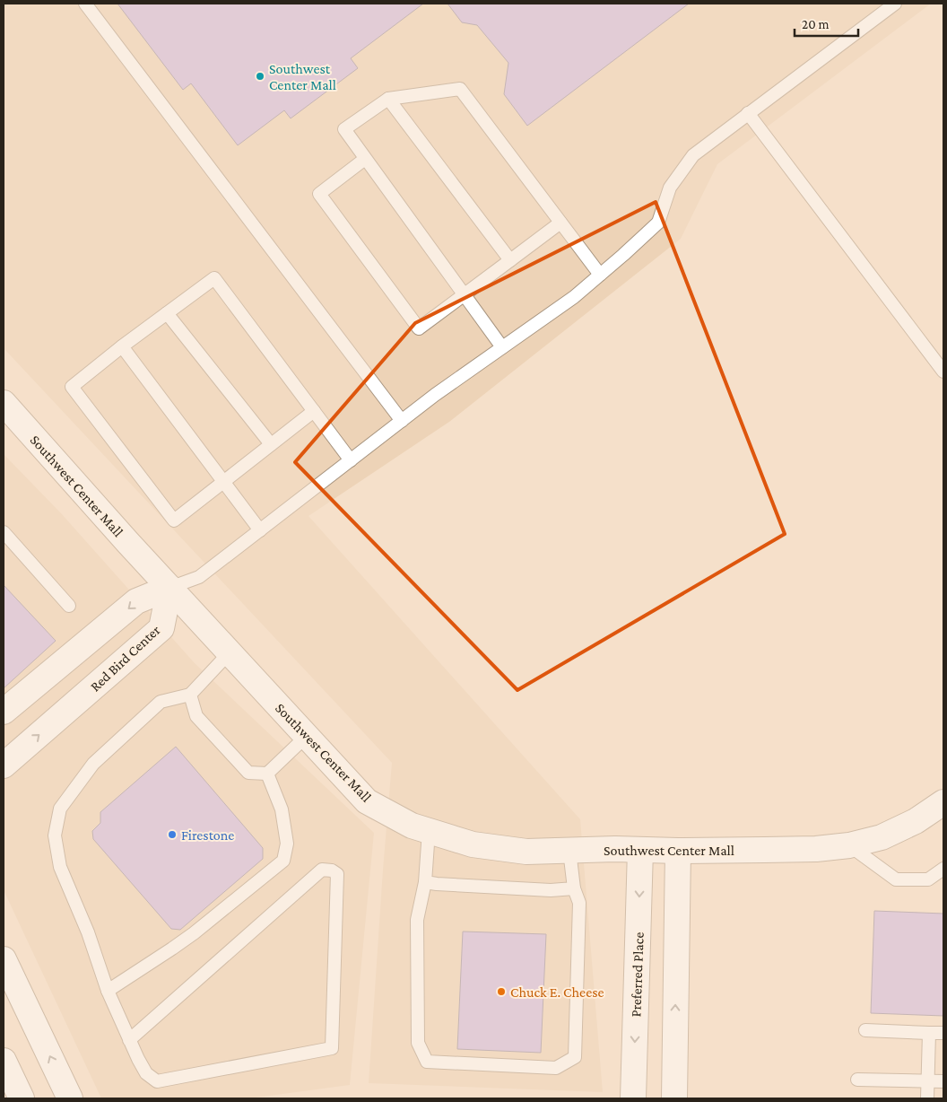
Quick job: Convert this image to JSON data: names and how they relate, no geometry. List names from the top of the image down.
{
  "streets": {
    "street": ["Southwest Center Mall", "Red Bird Center", "Preferred Place"]
  },
  "crossings": [
    ["Southwest Center Mall", "Red Bird Center"],
    ["Southwest Center Mall", "Preferred Place"]
  ],
  "places": ["Southwest Center Mall", "Firestone", "Chuck E. Cheese"],
  "scale_bar": "20 m"
}
